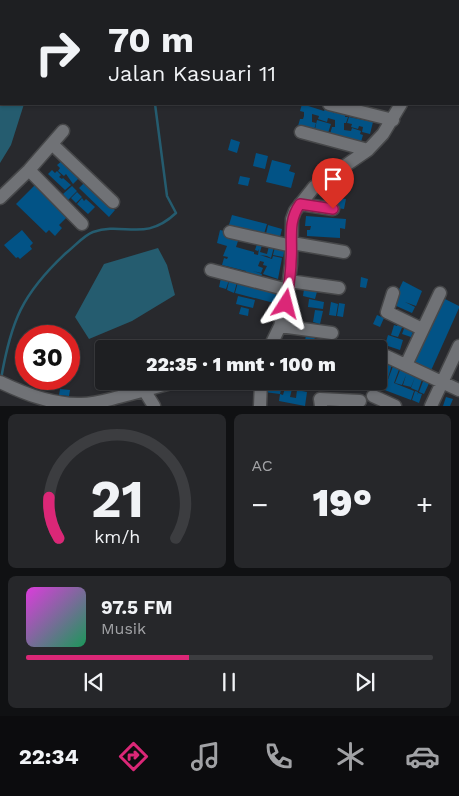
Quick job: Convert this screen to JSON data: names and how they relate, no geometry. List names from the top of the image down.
{
  "page": {
    "turn": ["70 m", "Jalan Kasuari 11"],
    "limit": "30",
    "trip": "22:35 · 1 mnt · 100 m",
    "tile": "AC",
    "heat": ["−", "19°", "+"],
    "song": ["97.5 FM", "Musik"],
    "tabs": "22:34",
    "gauge": ["21", "km/h"]
  }
}
